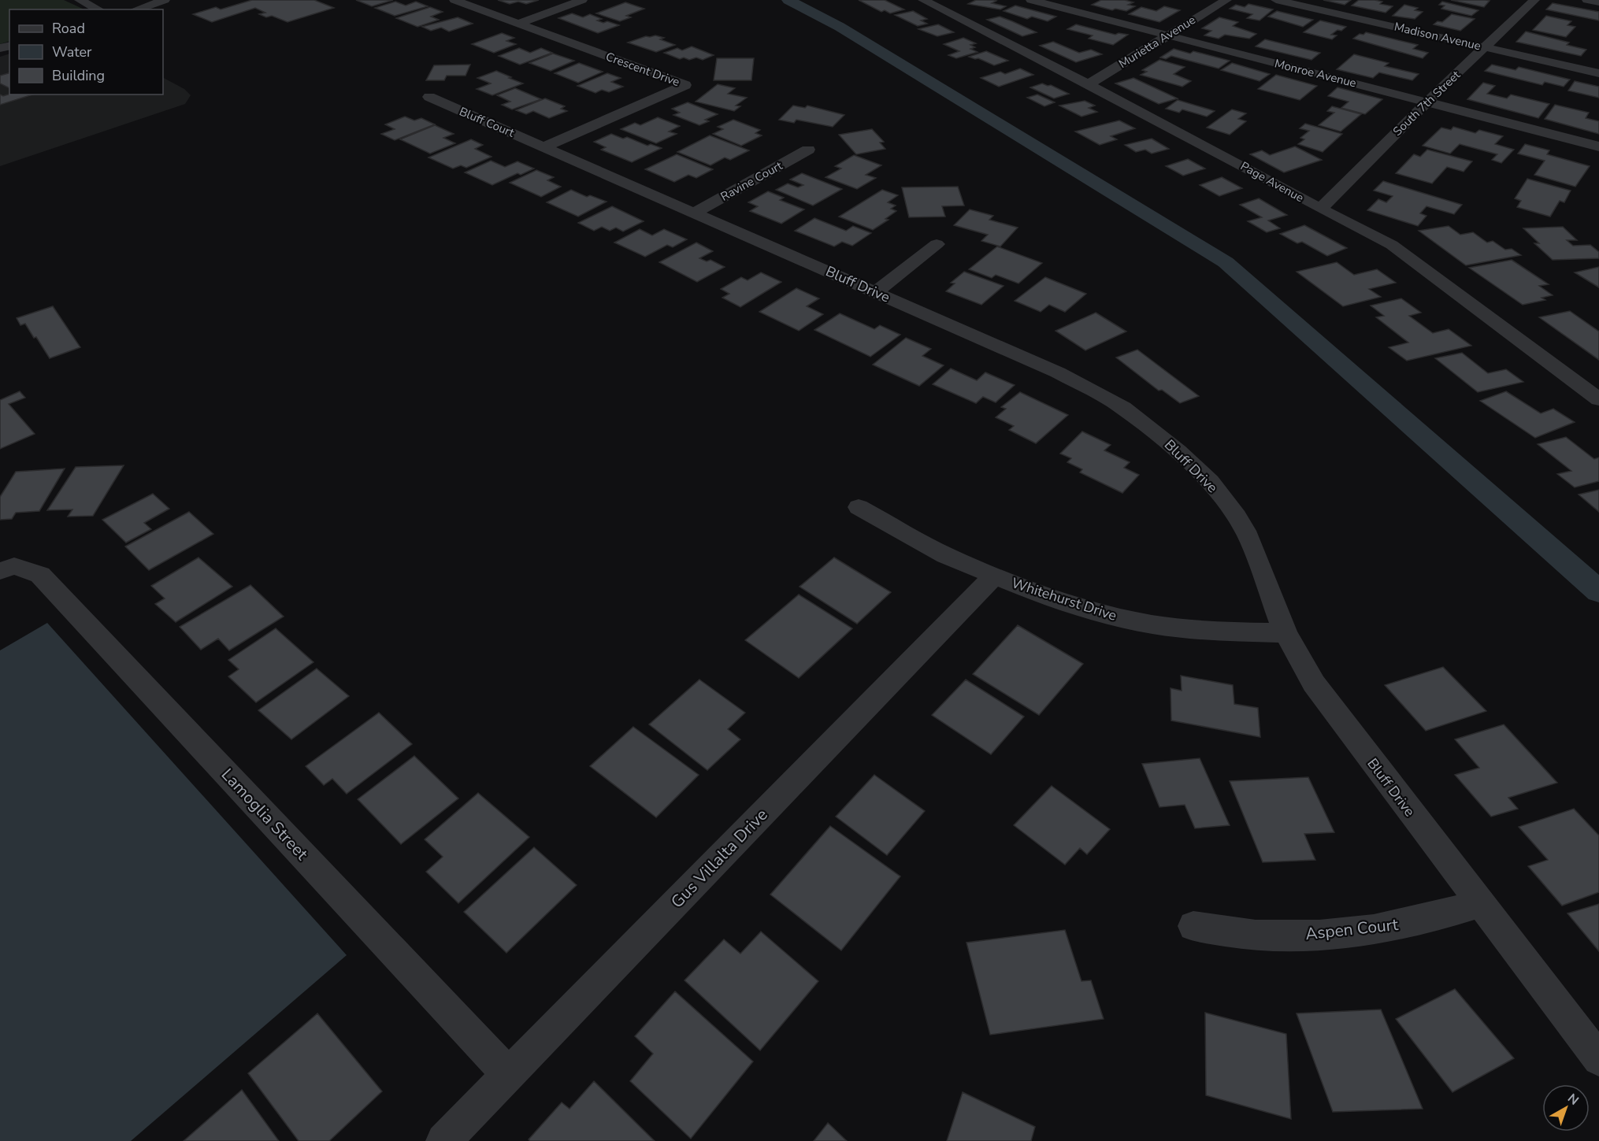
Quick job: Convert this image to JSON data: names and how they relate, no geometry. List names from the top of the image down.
{
  "streets": {
    "street": [
      "Madison Avenue",
      "Murietta Avenue",
      "Crescent Drive",
      "Monroe Avenue",
      "South 7th Street",
      "Bluff Court",
      "Ravine Court",
      "Page Avenue",
      "Bluff Drive",
      "Whitehurst Drive",
      "Lamoglia Street",
      "Gus Villalta Drive",
      "Aspen Court"
    ]
  },
  "crossings": [
    ["Madison Avenue", "South 7th Street"],
    ["Murietta Avenue", "Monroe Avenue"],
    ["Murietta Avenue", "Page Avenue"],
    ["Crescent Drive", "Bluff Court"],
    ["Crescent Drive", "Bluff Drive"],
    ["Monroe Avenue", "South 7th Street"],
    ["South 7th Street", "Page Avenue"],
    ["Bluff Court", "Bluff Drive"],
    ["Ravine Court", "Bluff Drive"],
    ["Bluff Drive", "Whitehurst Drive"],
    ["Bluff Drive", "Aspen Court"],
    ["Whitehurst Drive", "Gus Villalta Drive"],
    ["Lamoglia Street", "Gus Villalta Drive"]
  ],
  "legend": ["Road", "Water", "Building"],
  "north": "top right"
}
